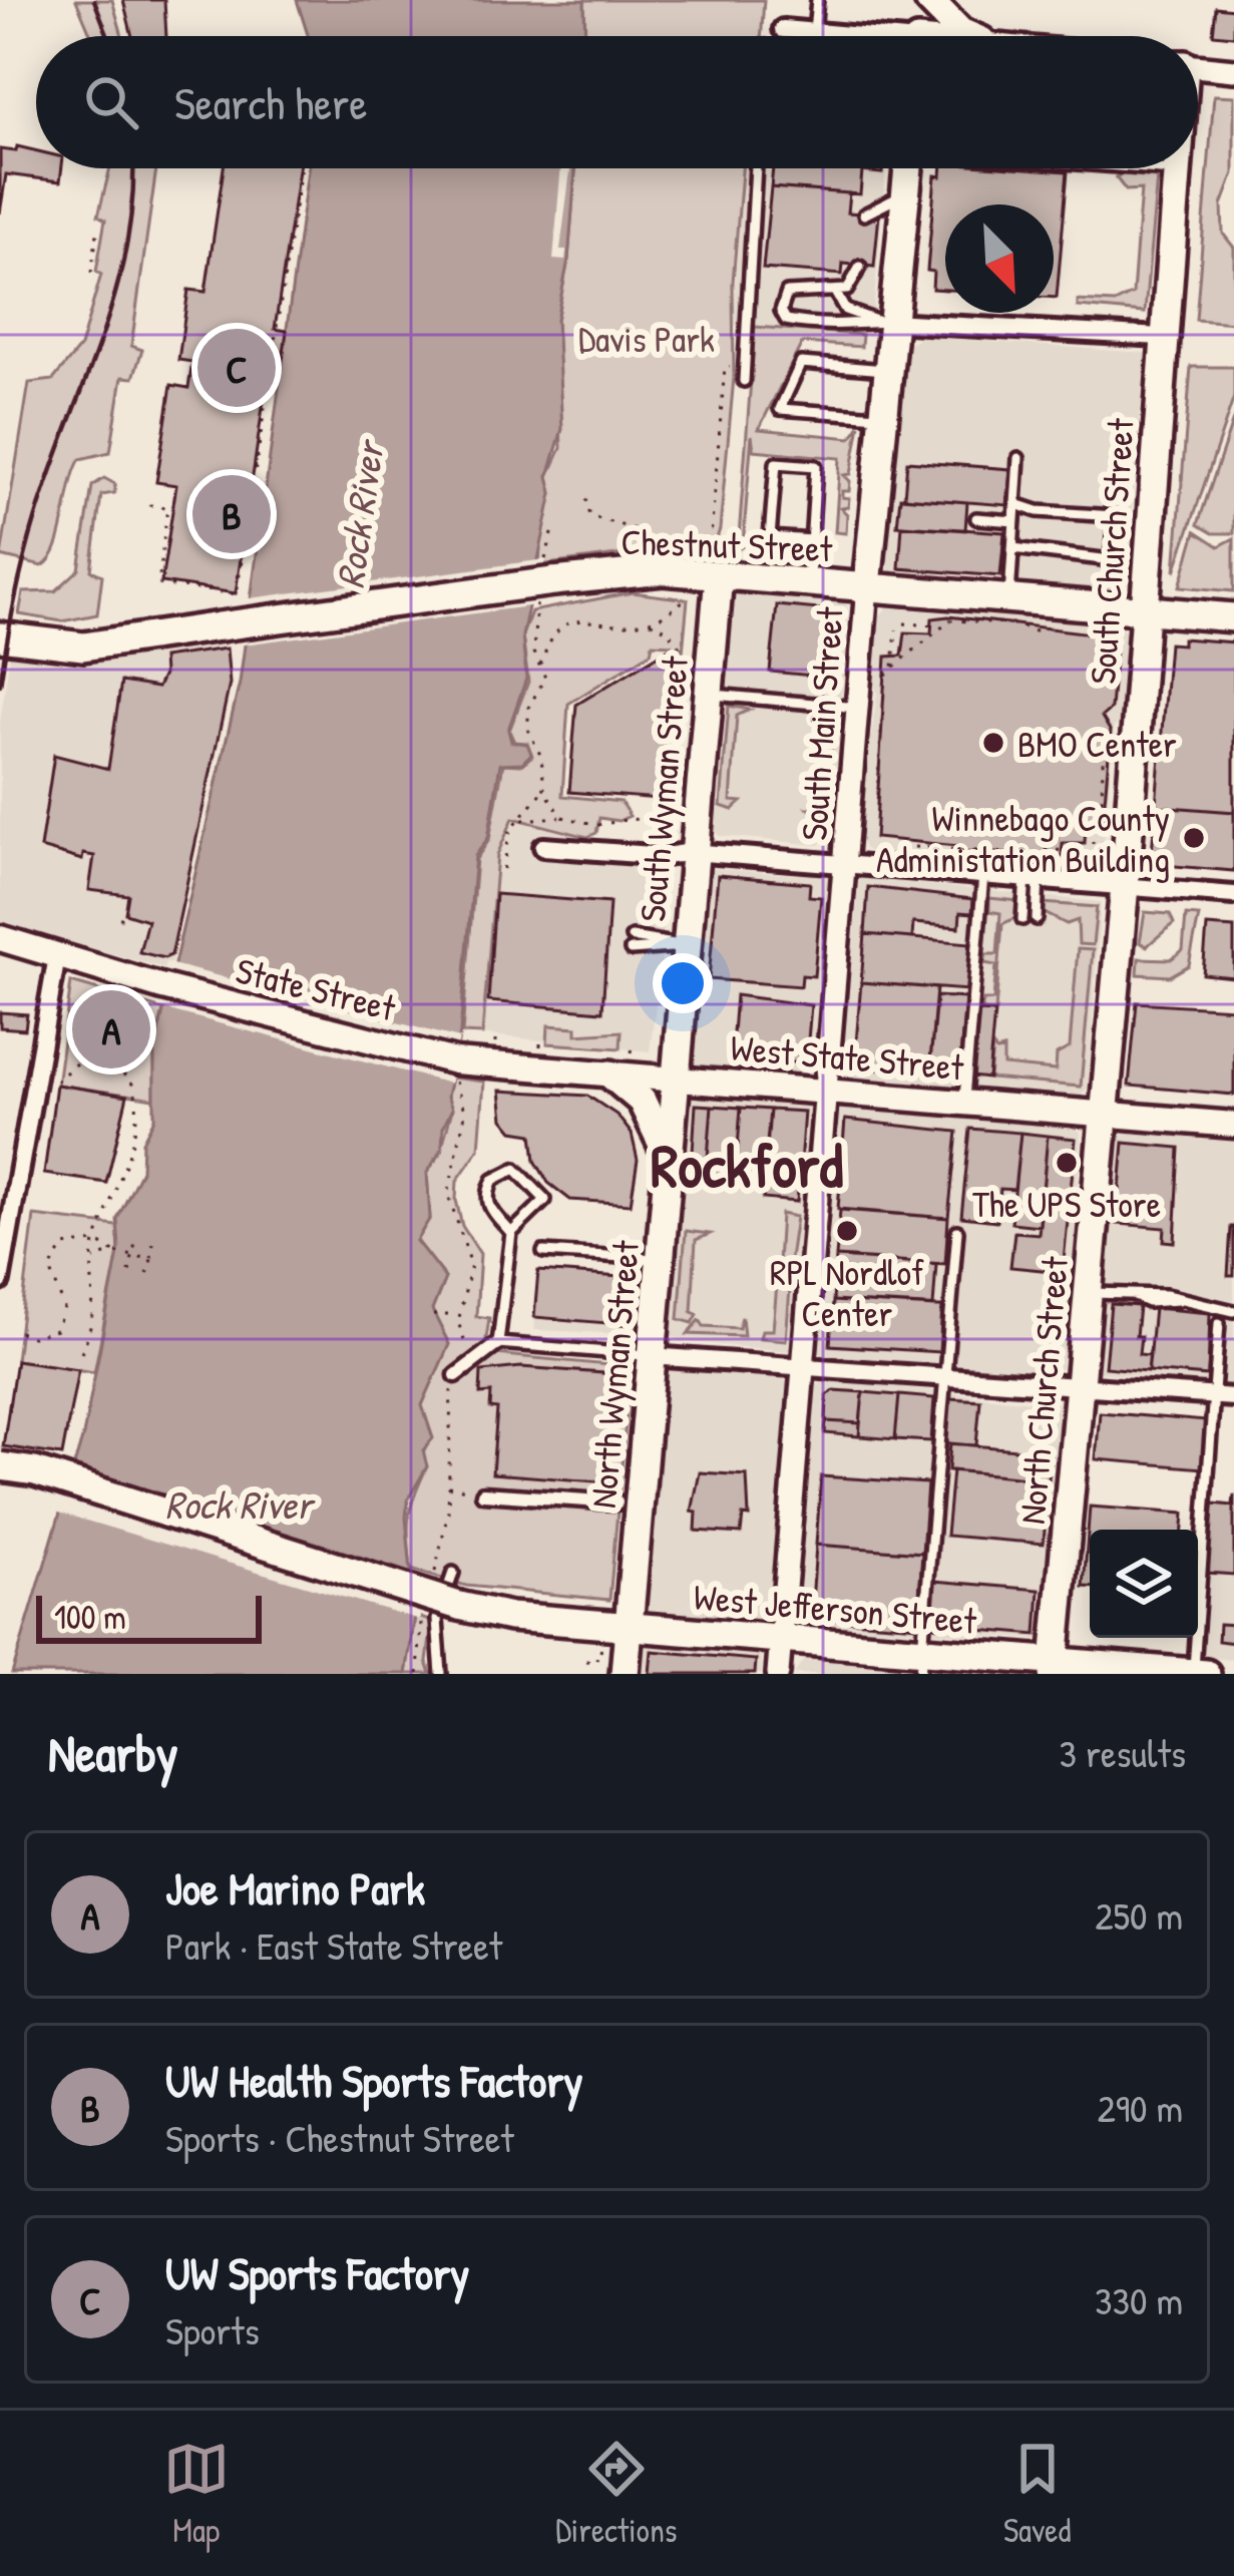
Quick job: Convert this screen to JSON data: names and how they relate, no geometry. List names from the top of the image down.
{
  "streets": {
    "main road": [
      "Chestnut Street",
      "South Church Street",
      "South Main Street",
      "South Wyman Street",
      "State Street",
      "West State Street",
      "North Wyman Street",
      "North Church Street",
      "West Jefferson Street"
    ]
  },
  "crossings": [
    ["Chestnut Street", "South Church Street"],
    ["Chestnut Street", "South Main Street"],
    ["Chestnut Street", "South Wyman Street"],
    ["South Church Street", "West State Street"],
    ["South Church Street", "North Church Street"],
    ["South Main Street", "West State Street"],
    ["South Main Street", "West Jefferson Street"],
    ["South Wyman Street", "West State Street"],
    ["South Wyman Street", "North Wyman Street"],
    ["State Street", "West State Street"],
    ["West State Street", "North Wyman Street"],
    ["West State Street", "North Church Street"],
    ["North Wyman Street", "West Jefferson Street"],
    ["North Church Street", "West Jefferson Street"]
  ],
  "districts": ["Rockford"],
  "water": ["Rock River"],
  "parks": ["Davis Park"],
  "places": [
    "BMO Center",
    "Winnebago County Administation Building",
    "The UPS Store",
    "RPL Nordlof Center"
  ],
  "scale_bar": "100 m",
  "north": "bottom right",
  "page": {
    "search": "Search here",
    "pins": ["C", "B", "A"],
    "scale": "100 m",
    "heading": ["Nearby", "3 results"],
    "list": [
      {
        "mark": "A",
        "name": "Joe Marino Park",
        "note": "Park · East State Street",
        "value": "250 m"
      },
      {
        "mark": "B",
        "name": "UW Health Sports Factory",
        "note": "Sports · Chestnut Street",
        "value": "290 m"
      },
      {
        "mark": "C",
        "name": "UW Sports Factory",
        "note": "Sports",
        "value": "330 m"
      }
    ],
    "nav": ["Map", "Directions", "Saved"]
  }
}
